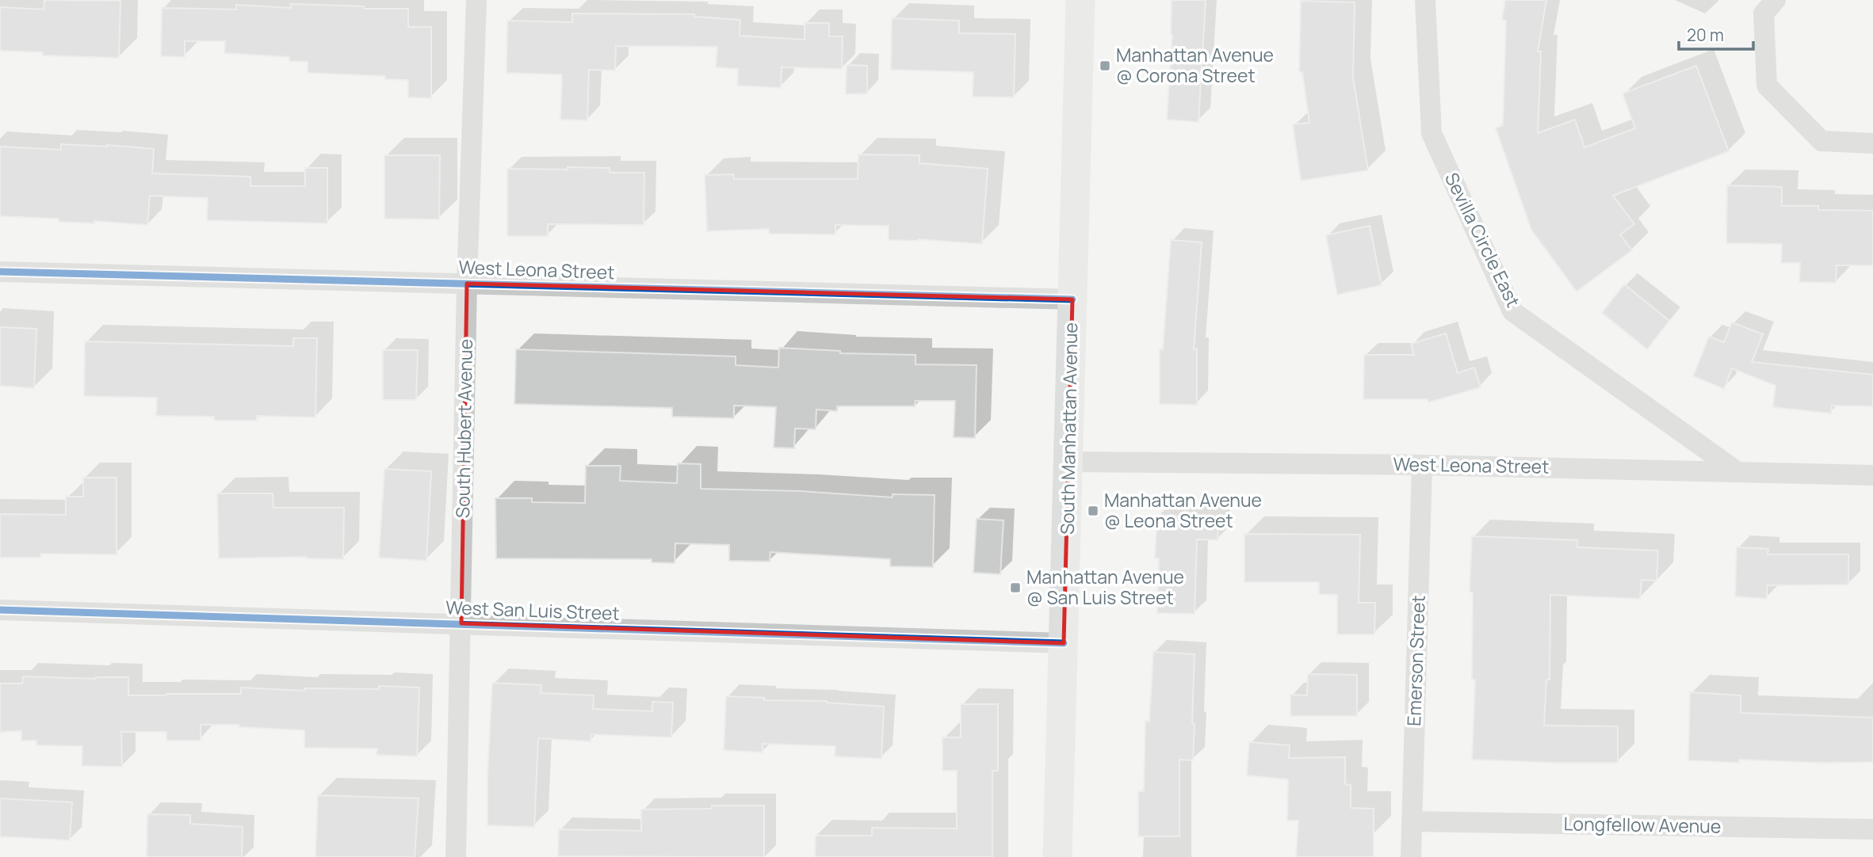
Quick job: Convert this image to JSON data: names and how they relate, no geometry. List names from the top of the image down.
{
  "streets": {
    "main road": ["South Manhattan Avenue"],
    "street": [
      "Sevilla Circle East",
      "West Leona Street",
      "South Hubert Avenue",
      "West San Luis Street",
      "Emerson Street",
      "Longfellow Avenue"
    ]
  },
  "crossings": [
    ["Sevilla Circle East", "West Leona Street"],
    ["West Leona Street", "South Hubert Avenue"],
    ["West Leona Street", "South Manhattan Avenue"],
    ["West Leona Street", "Emerson Street"],
    ["South Hubert Avenue", "West San Luis Street"],
    ["South Manhattan Avenue", "West San Luis Street"],
    ["Emerson Street", "Longfellow Avenue"]
  ],
  "places": {
    "transit": ["Manhattan Avenue @ Corona Street", "Manhattan Avenue @ Leona Street", "Manhattan Avenue @ San Luis Street"]
  },
  "scale_bar": "20 m"
}
